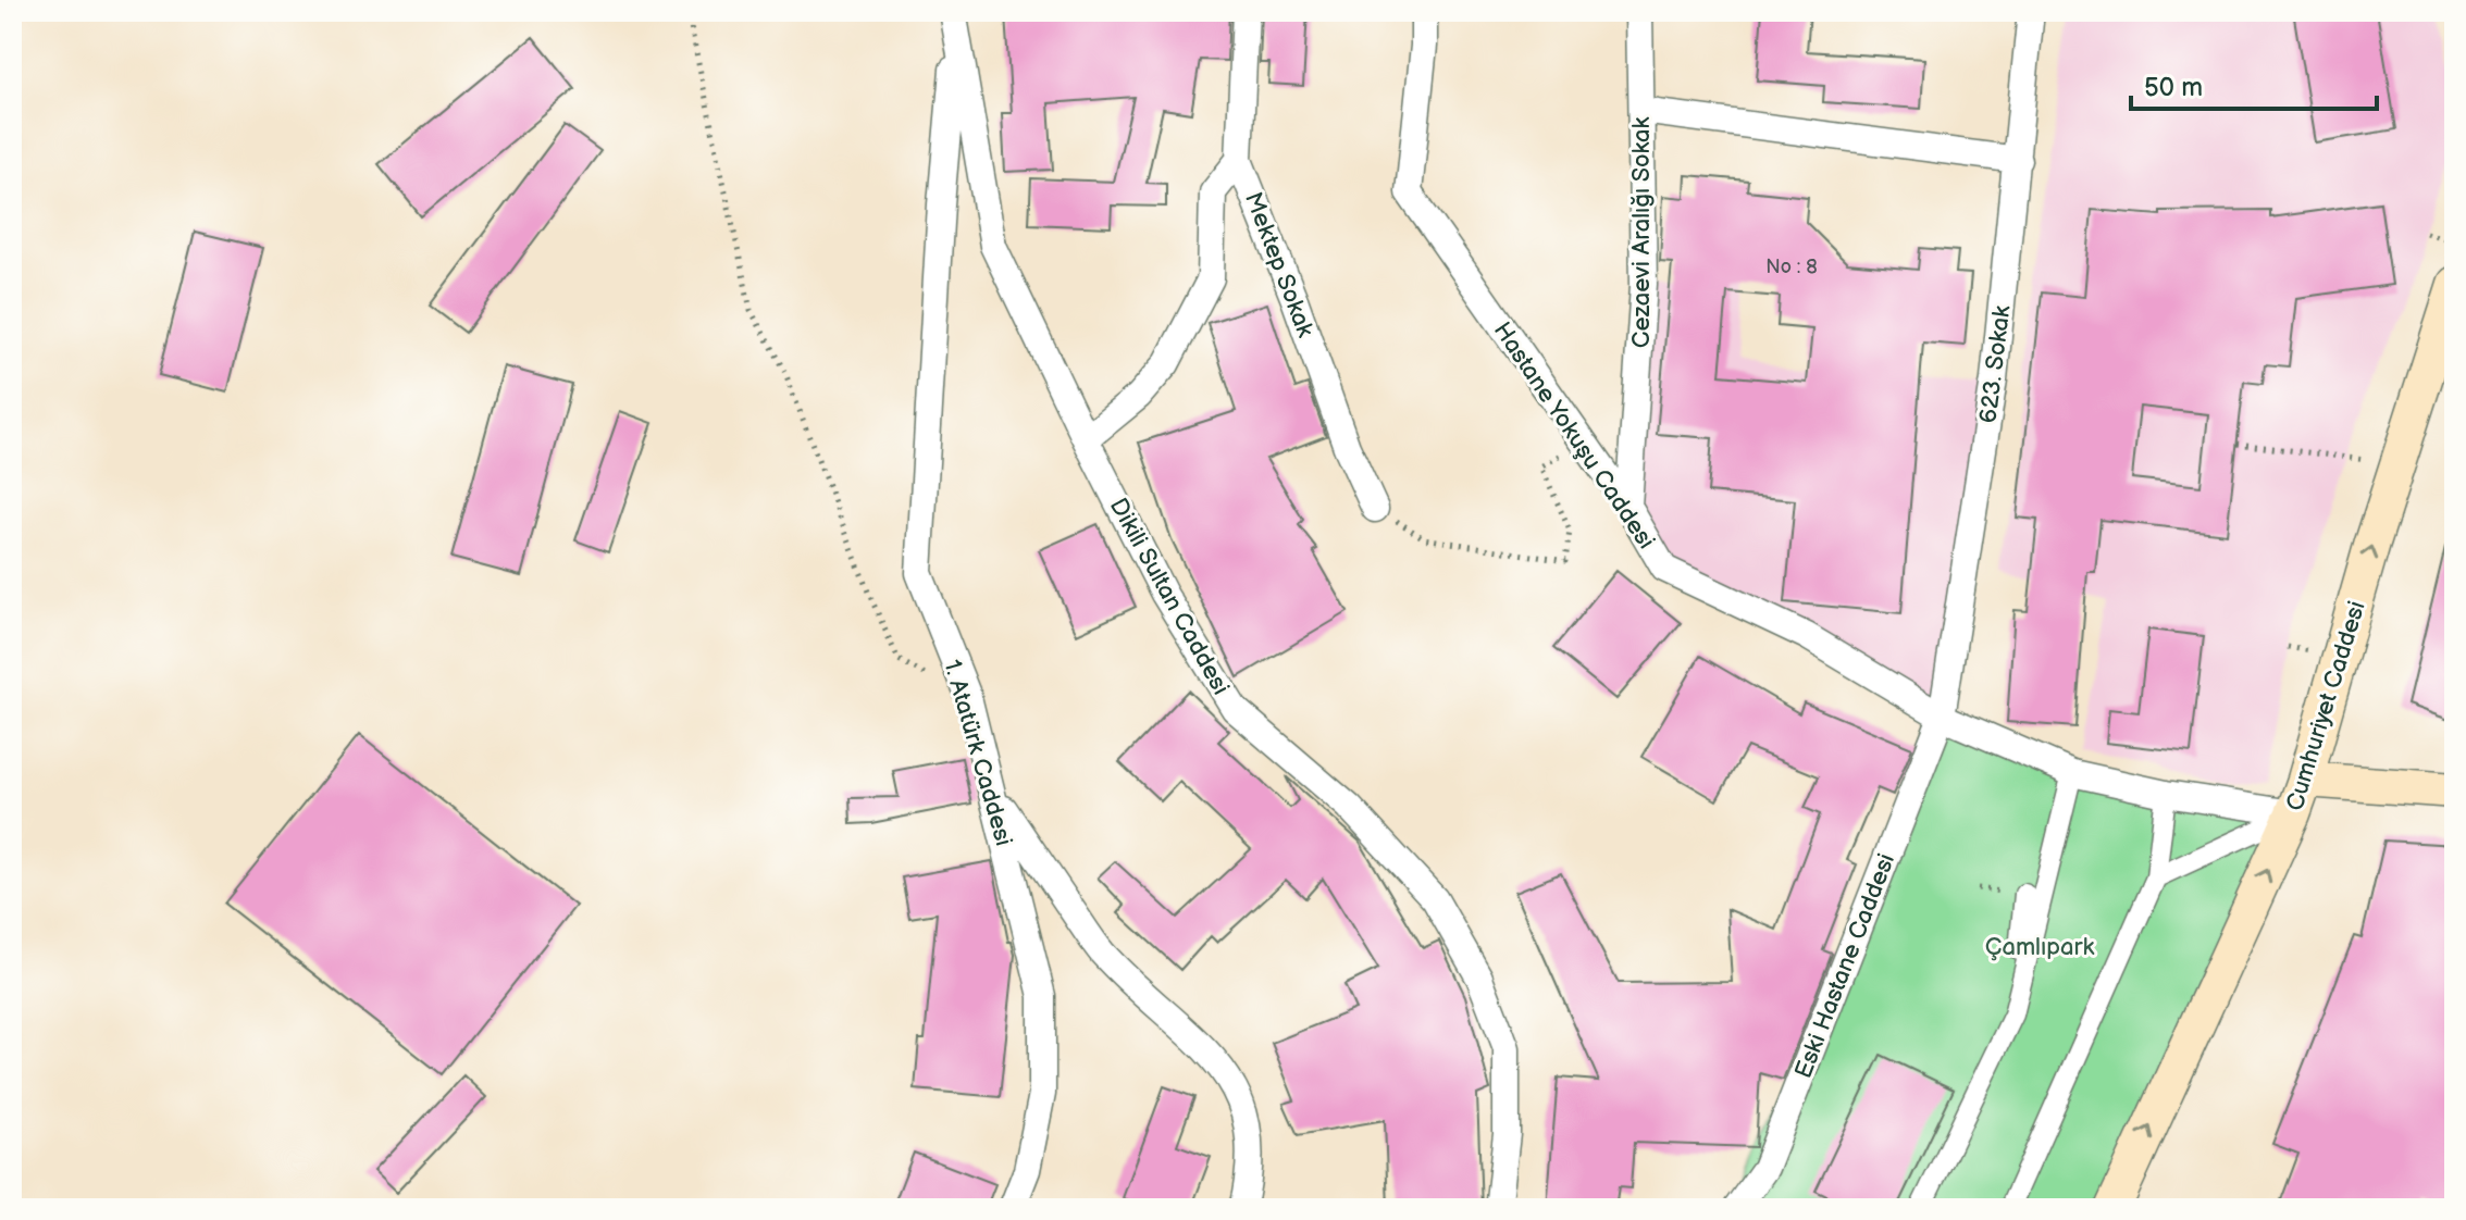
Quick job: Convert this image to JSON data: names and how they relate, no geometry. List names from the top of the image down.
{
  "streets": {
    "main road": ["Cumhuriyet Caddesi"],
    "street": [
      "Cezaevi Aralığı Sokak",
      "Mektep Sokak",
      "623. Sokak",
      "Hastane Yokuşu Caddesi",
      "Dikili Sultan Caddesi",
      "1. Atatürk Caddesi",
      "Eski Hastane Caddesi"
    ]
  },
  "crossings": [
    ["Cezaevi Aralığı Sokak", "Hastane Yokuşu Caddesi"],
    ["623. Sokak", "Hastane Yokuşu Caddesi"],
    ["623. Sokak", "Eski Hastane Caddesi"],
    ["Hastane Yokuşu Caddesi", "Cumhuriyet Caddesi"],
    ["Hastane Yokuşu Caddesi", "Eski Hastane Caddesi"],
    ["Dikili Sultan Caddesi", "1. Atatürk Caddesi"]
  ],
  "one_way": ["Cumhuriyet Caddesi"],
  "parks": ["Çamlıpark"],
  "house_numbers": ["No : 8"],
  "scale_bar": "50 m"
}
